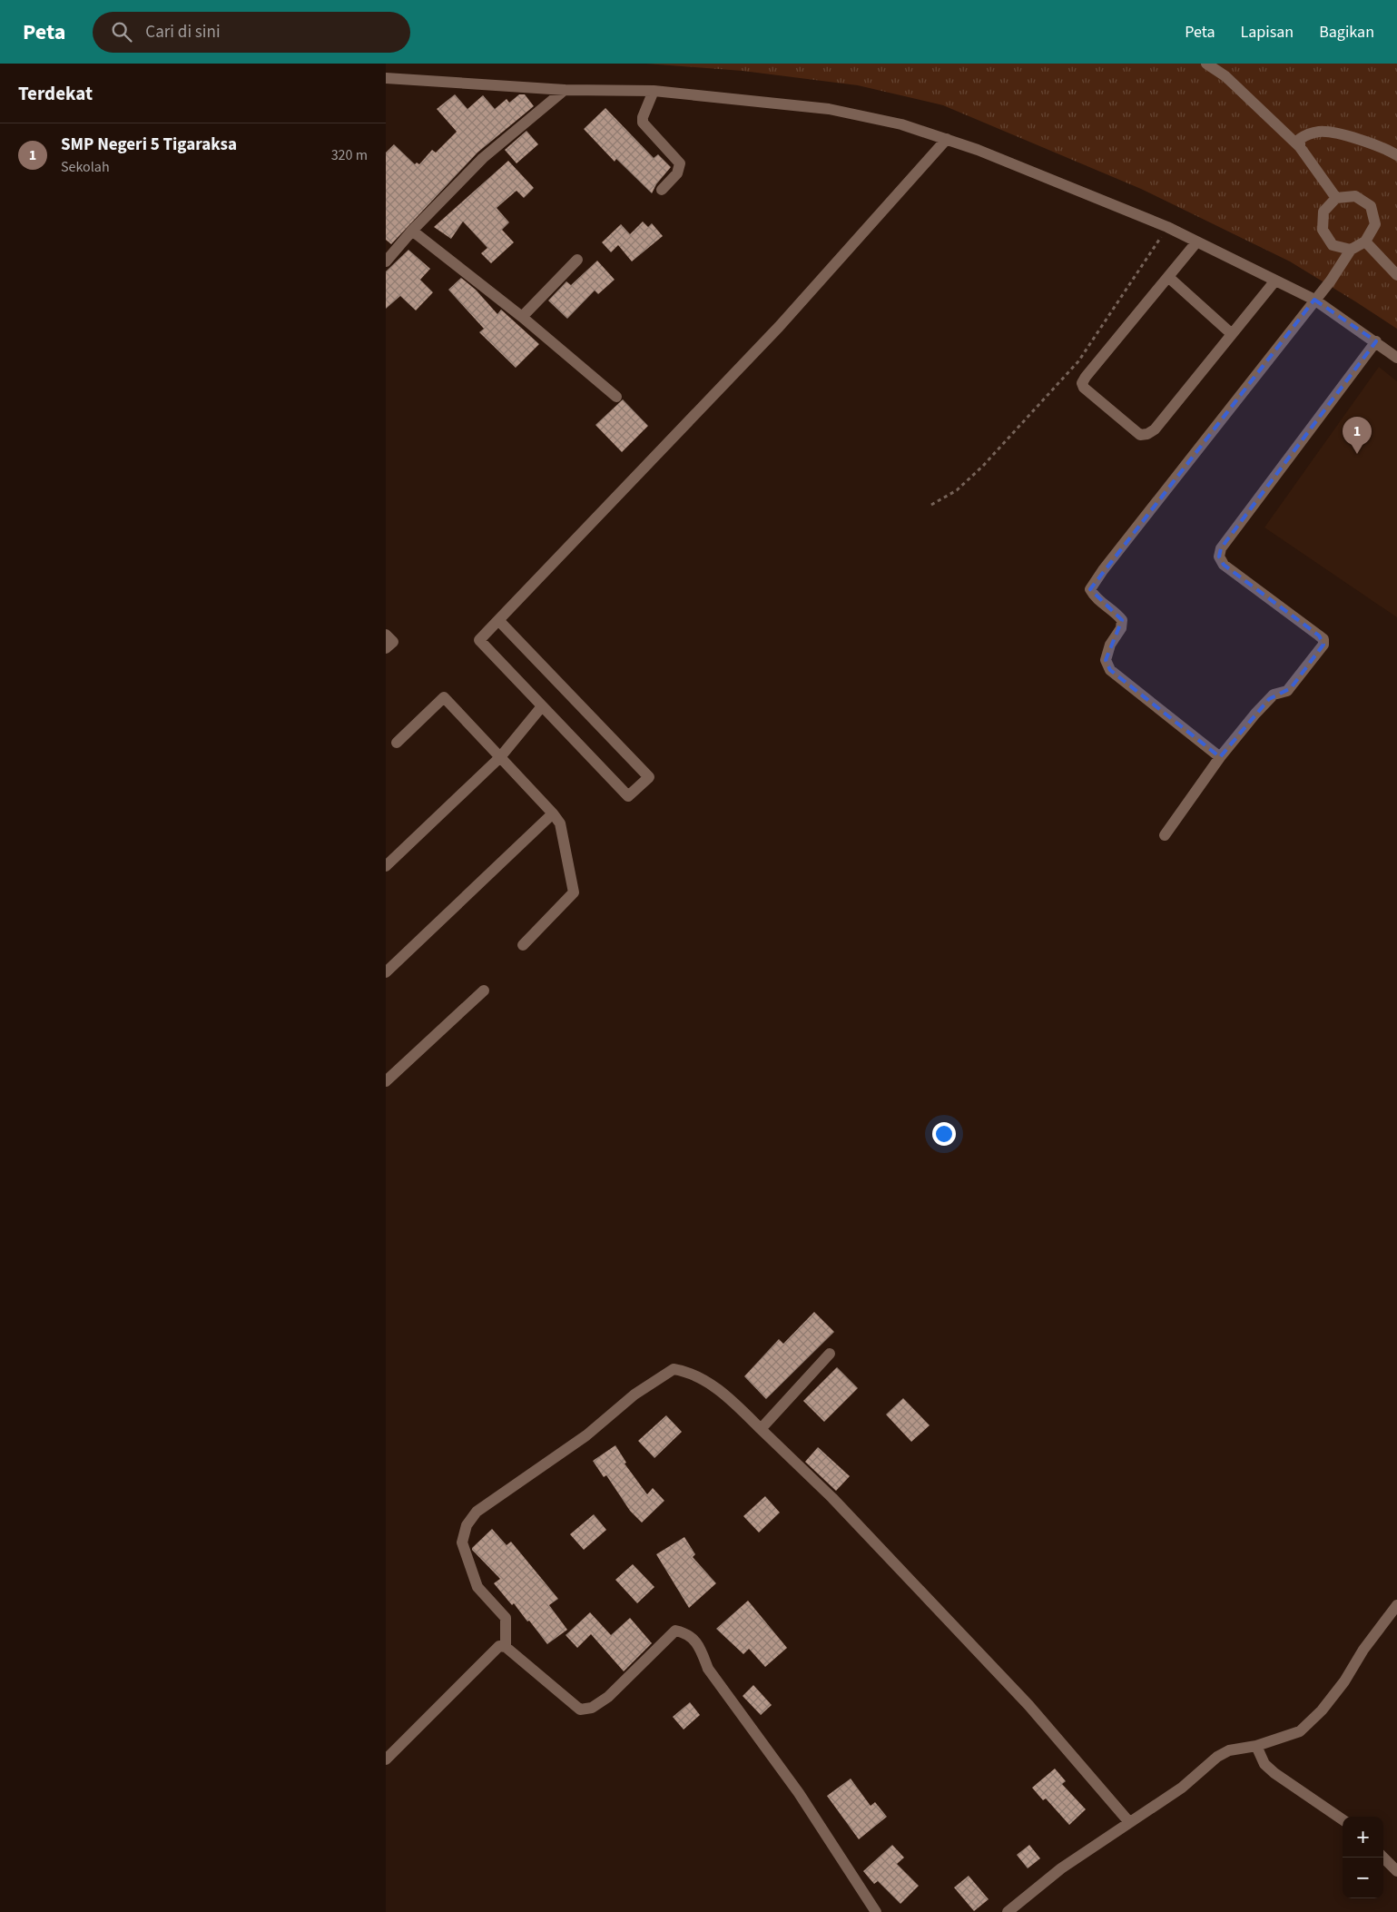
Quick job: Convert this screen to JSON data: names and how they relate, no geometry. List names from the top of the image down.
{
  "page": {
    "header": "Peta",
    "search": "Cari di sini",
    "nav": ["Peta", "Lapisan", "Bagikan"],
    "heading": "Terdekat",
    "list": [
      {
        "mark": "1",
        "name": "SMP Negeri 5 Tigaraksa",
        "note": "Sekolah",
        "value": "320 m"
      }
    ],
    "pins": "1",
    "map_buttons": ["+", "−"]
  }
}
